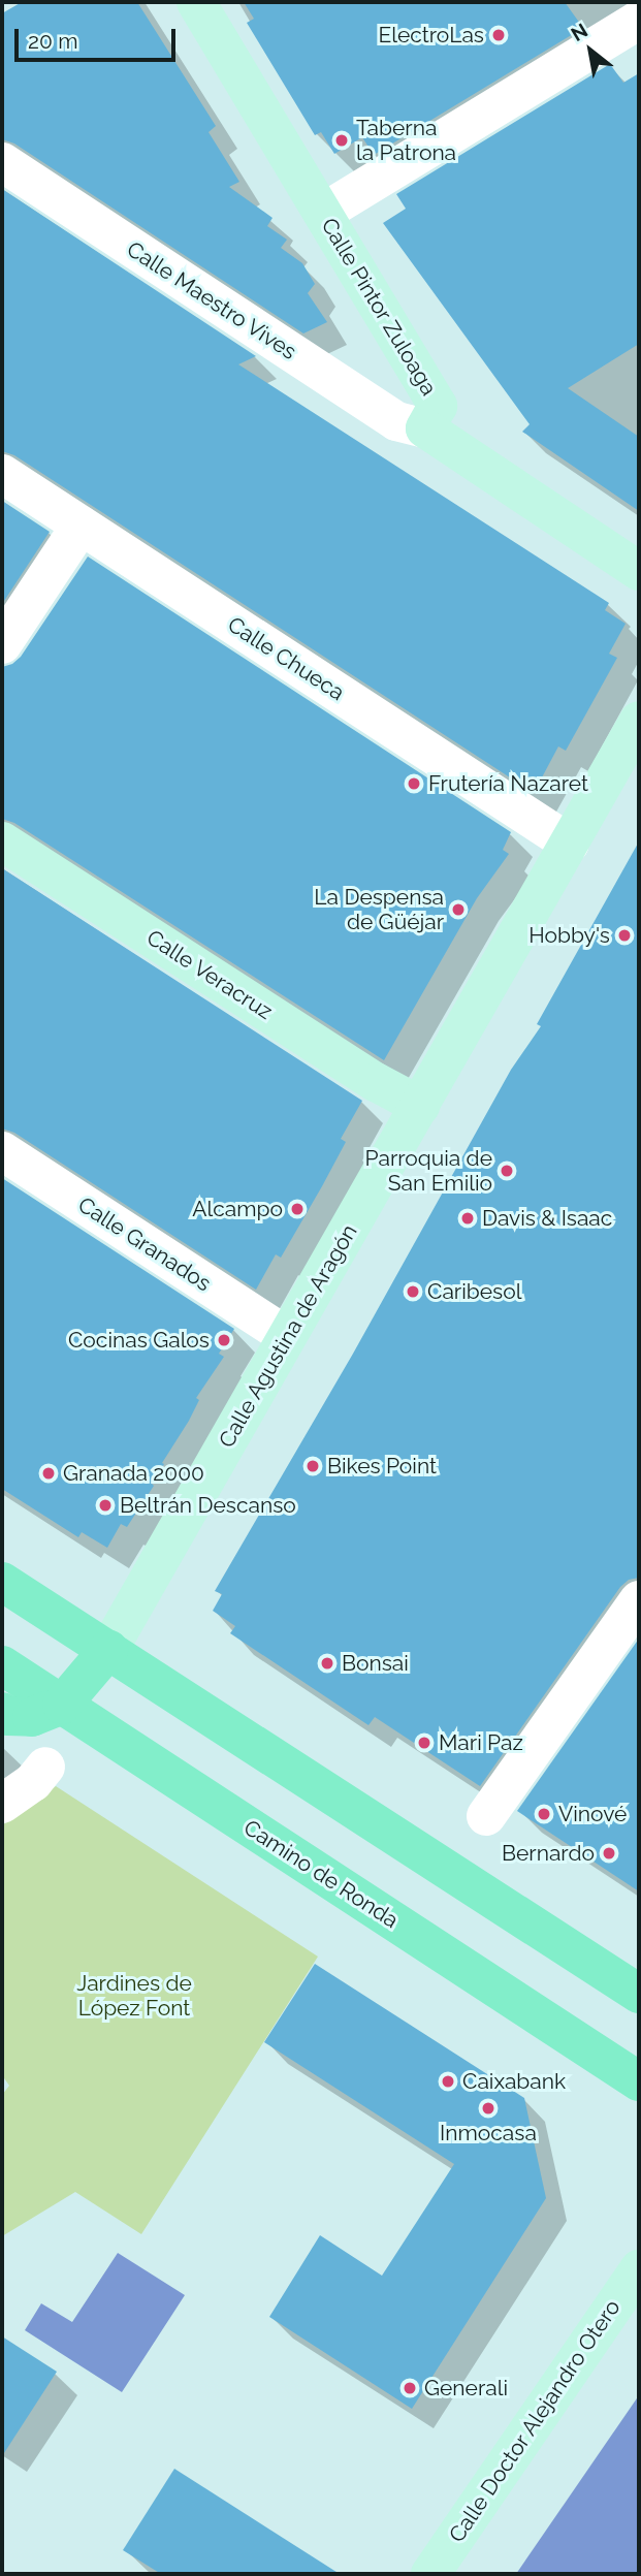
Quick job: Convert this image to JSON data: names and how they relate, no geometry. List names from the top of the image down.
{
  "streets": {
    "main road": [
      "Calle Pintor Zuloaga",
      "Calle Veracruz",
      "Calle Agustina de Aragón",
      "Camino de Ronda",
      "Calle Doctor Alejandro Otero"
    ],
    "street": ["Calle Maestro Vives", "Calle Chueca", "Calle Granados"]
  },
  "crossings": [
    ["Calle Maestro Vives", "Calle Pintor Zuloaga"],
    ["Calle Chueca", "Calle Agustina de Aragón"],
    ["Calle Veracruz", "Calle Agustina de Aragón"],
    ["Calle Granados", "Calle Agustina de Aragón"]
  ],
  "parks": ["Jardines de López Font"],
  "places": [
    "ElectroLas",
    "Taberna la Patrona",
    "Frutería Nazaret",
    "La Despensa de Güéjar",
    "Hobby's",
    "Parroquia de San Emilio",
    "Alcampo",
    "Davis & Isaac",
    "Caribesol",
    "Cocinas Galos",
    "Bikes Point",
    "Granada 2000",
    "Beltrán Descanso",
    "Bonsai",
    "Mari Paz",
    "Vinové",
    "Bernardo",
    "Caixabank",
    "Inmocasa",
    "Generali"
  ],
  "scale_bar": "20 m",
  "north": "top left"
}
